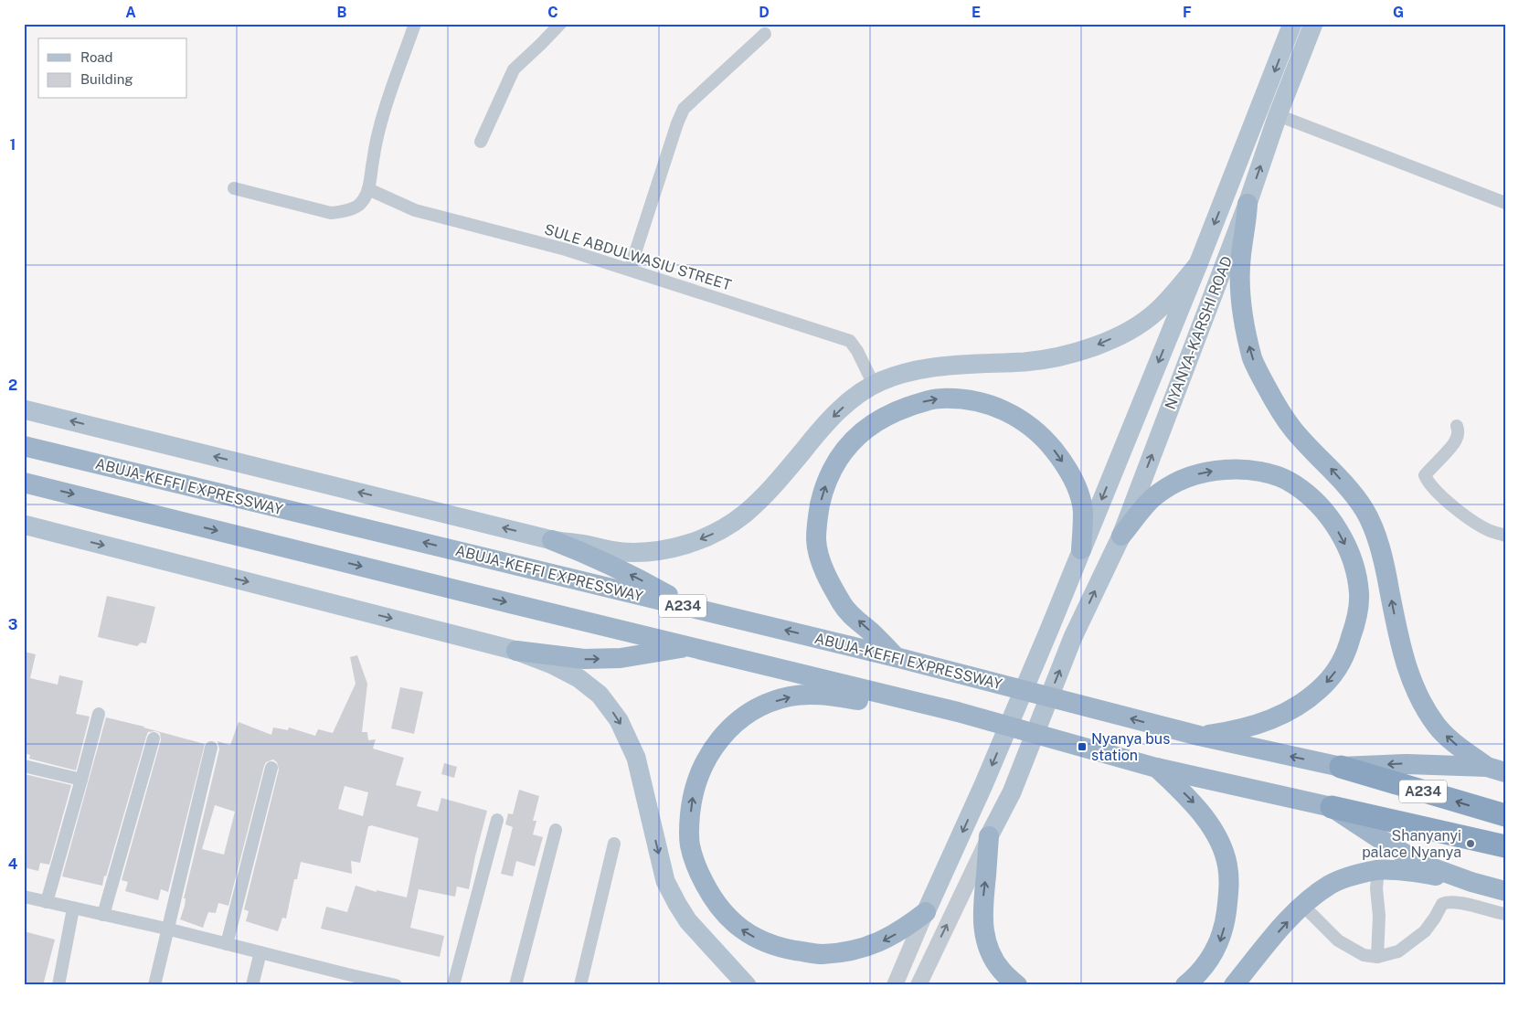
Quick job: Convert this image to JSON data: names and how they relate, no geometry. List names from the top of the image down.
{
  "streets": {
    "highway": ["ABUJA-KEFFI EXPRESSWAY", "A234"],
    "main road": ["NYANYA-KARSHI ROAD"],
    "street": ["SULE ABDULWASIU STREET"]
  },
  "places": {
    "transit": ["Nyanya bus station"],
    "other": ["Shanyanyi palace Nyanya"]
  },
  "legend": ["Road", "Building"],
  "grid": {
    "columns": [
      "A",
      "B",
      "C",
      "D",
      "E",
      "F",
      "G"
    ],
    "rows": [
      "1",
      "2",
      "3",
      "4"
    ]
  }
}
